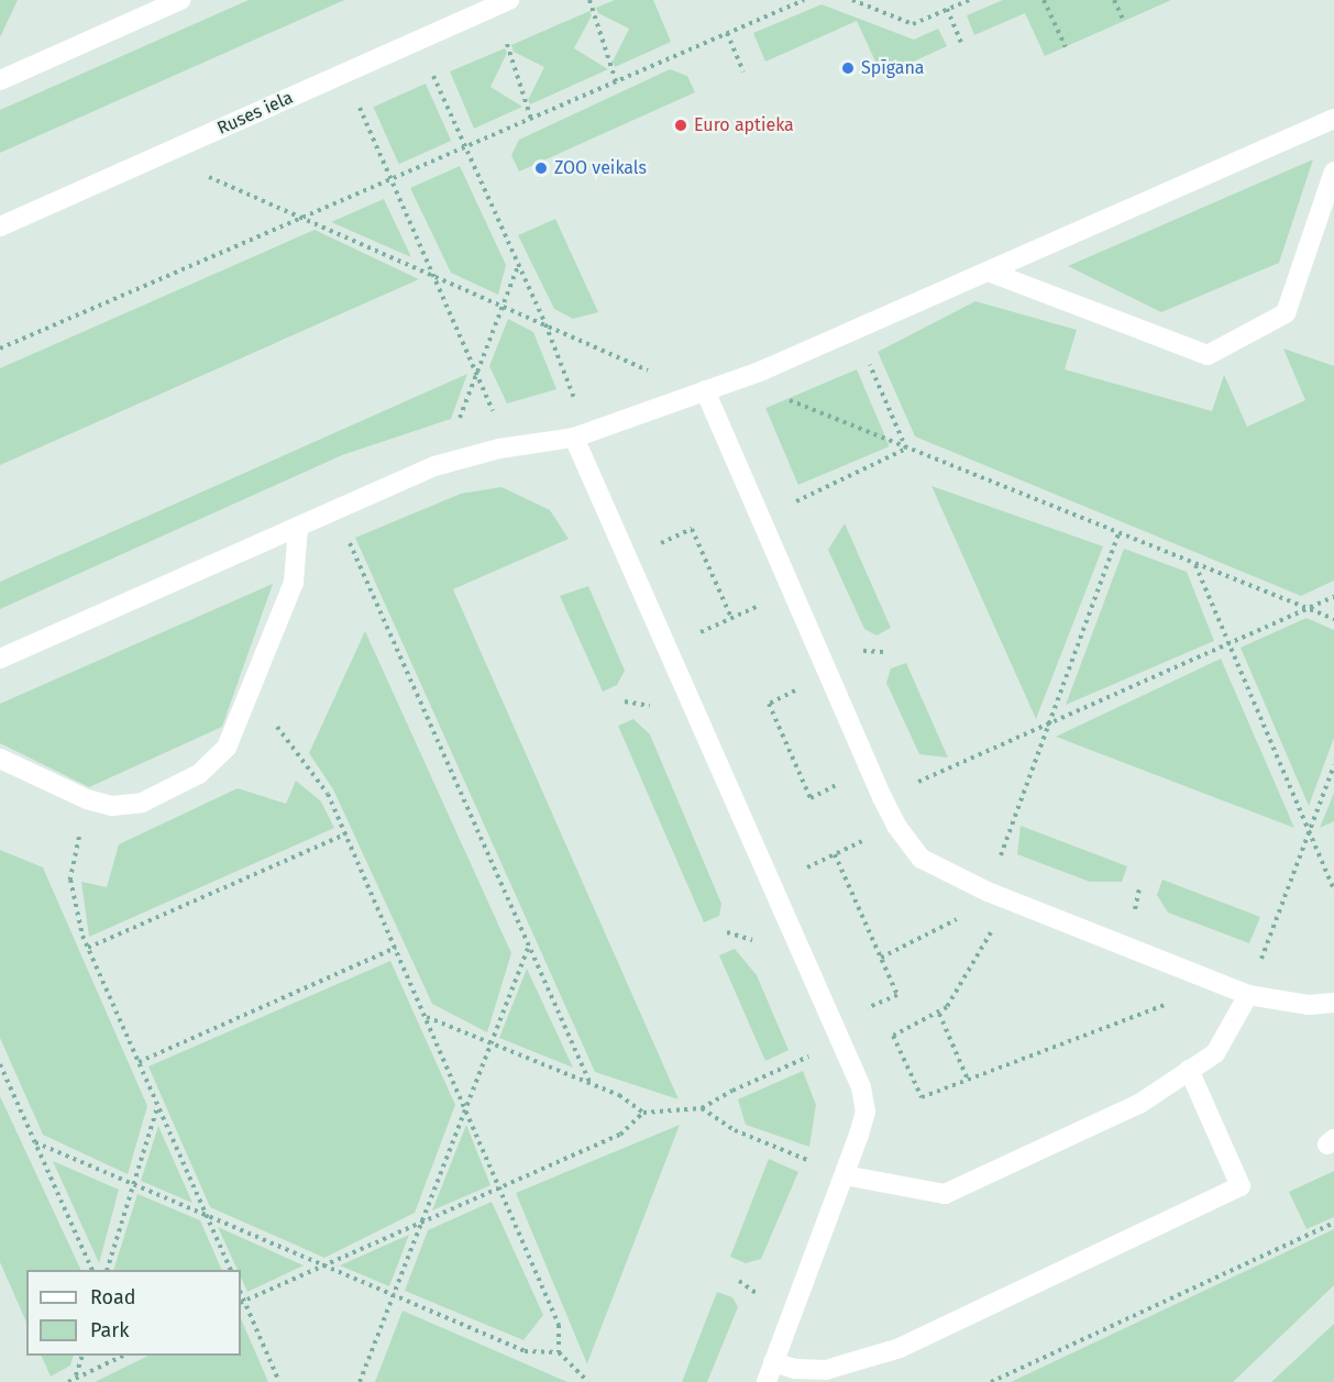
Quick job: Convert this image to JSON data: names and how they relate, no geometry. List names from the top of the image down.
{
  "streets": {
    "street": ["Ruses iela"]
  },
  "places": ["Spīgana", "Euro aptieka", "ZOO veikals"],
  "legend": ["Road", "Park"]
}
